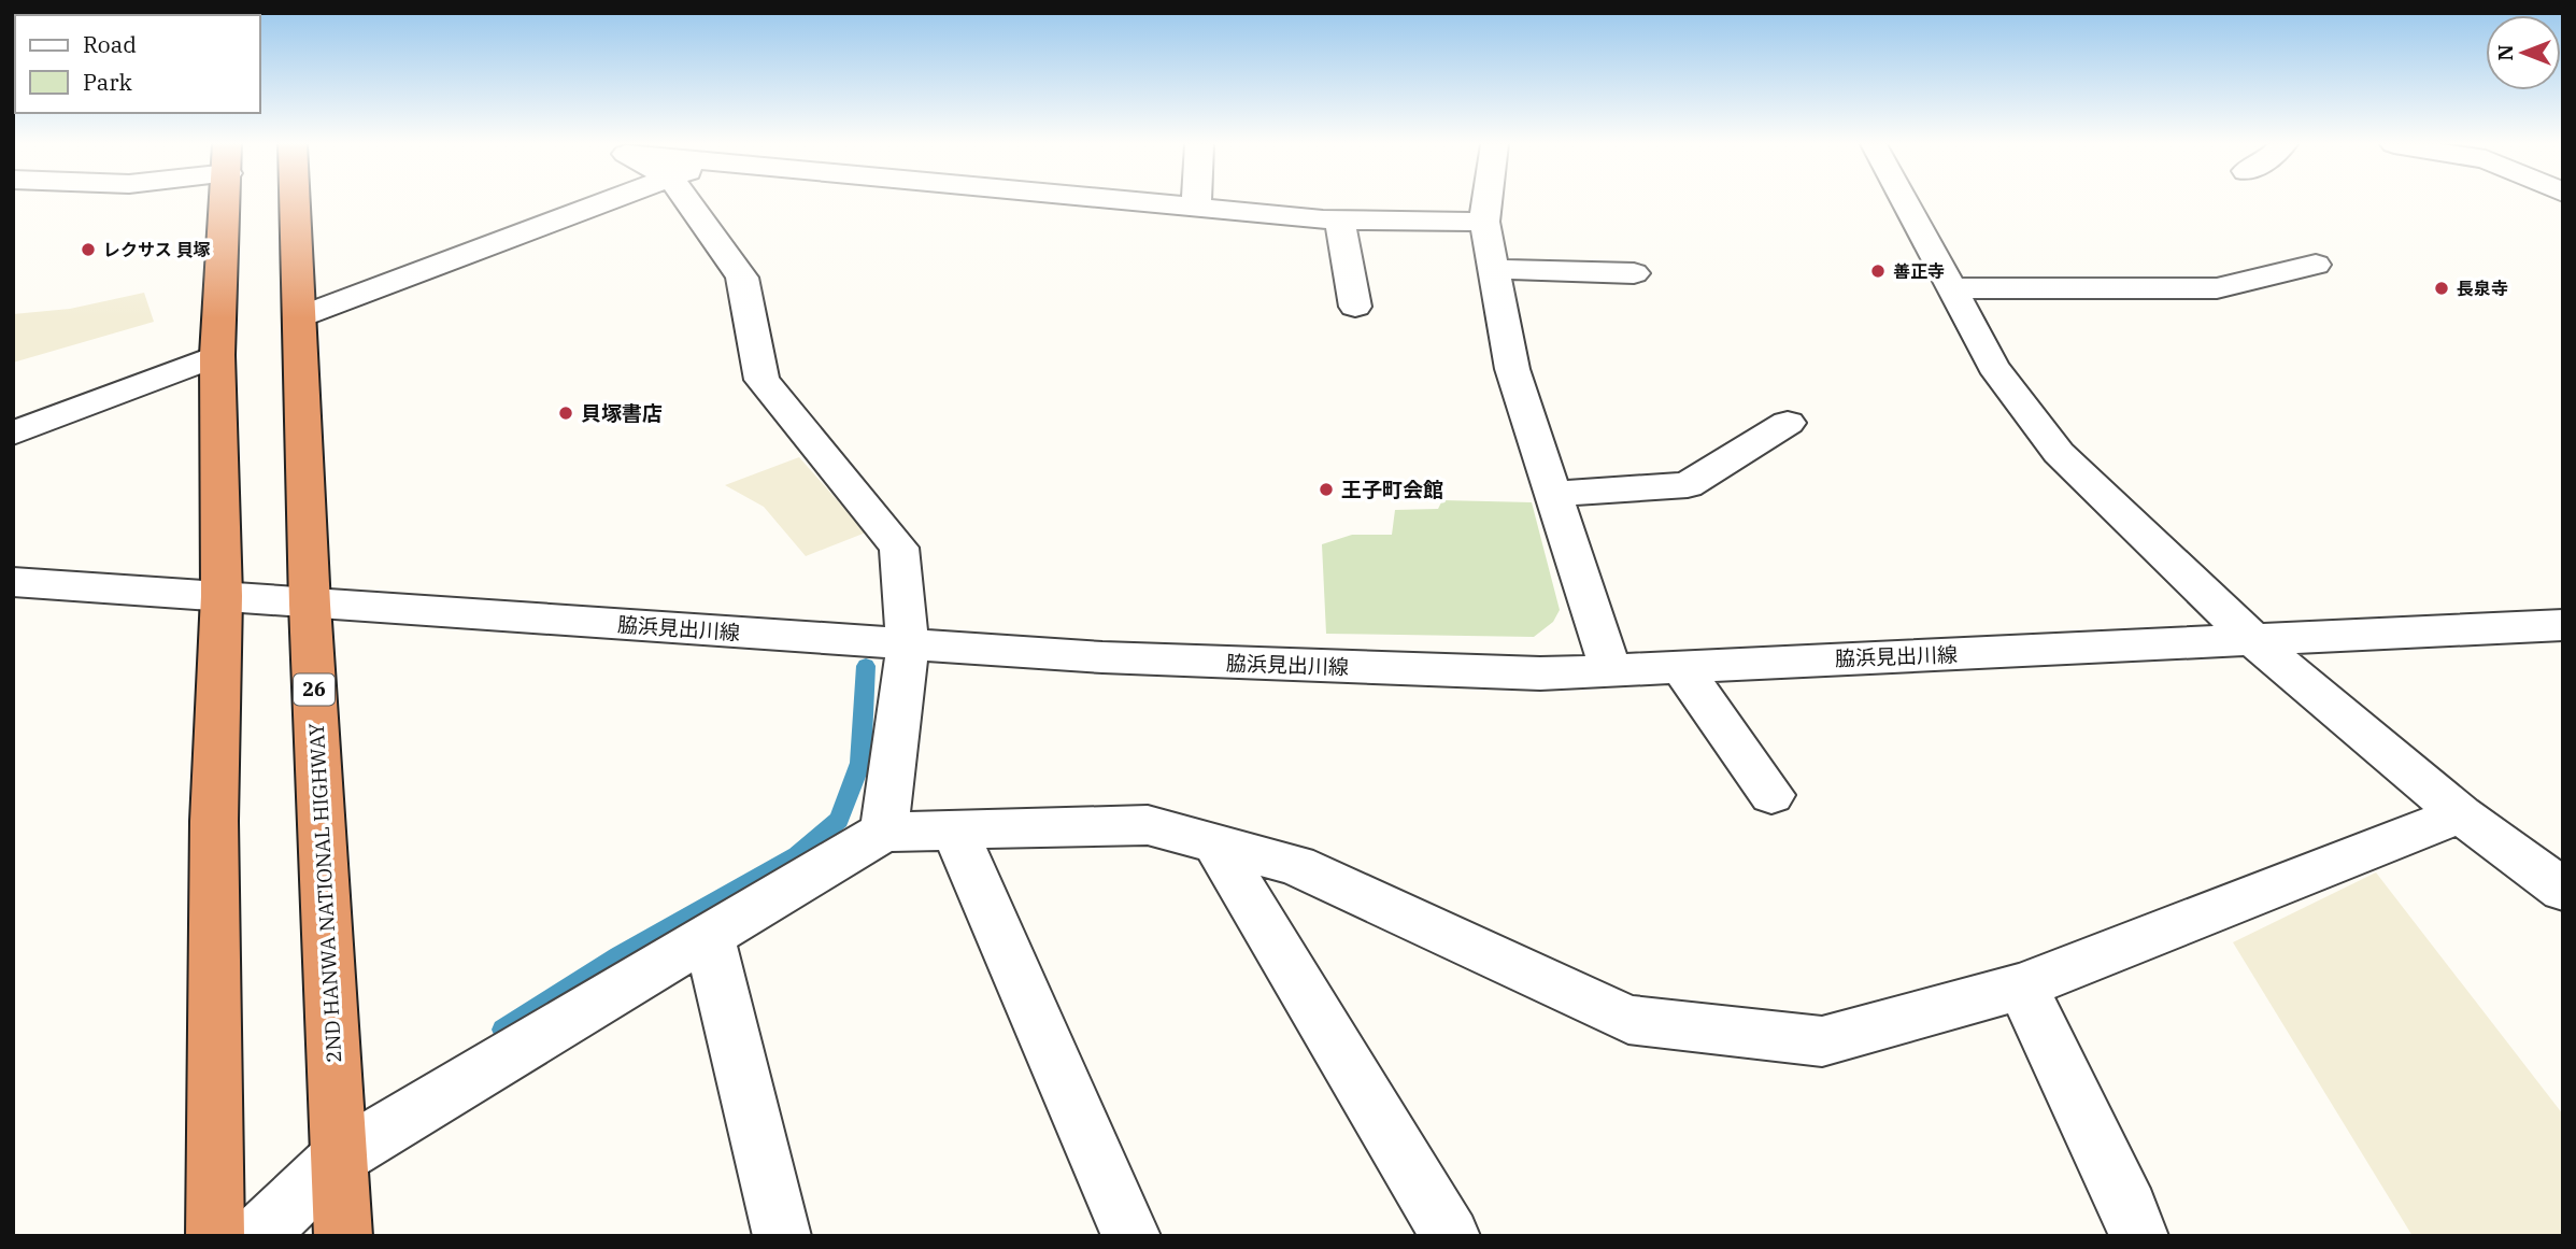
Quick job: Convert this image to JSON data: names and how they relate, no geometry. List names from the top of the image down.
{
  "streets": {
    "highway": ["26", "2ND HANWA NATIONAL HIGHWAY"],
    "street": ["脇浜見出川線"]
  },
  "crossings": [
    ["脇浜見出川線", "2ND HANWA NATIONAL HIGHWAY"]
  ],
  "places": [
    "レクサス 貝塚",
    "善正寺",
    "長泉寺",
    "貝塚書店",
    "王子町会館"
  ],
  "legend": ["Road", "Park"],
  "north": "left"
}
